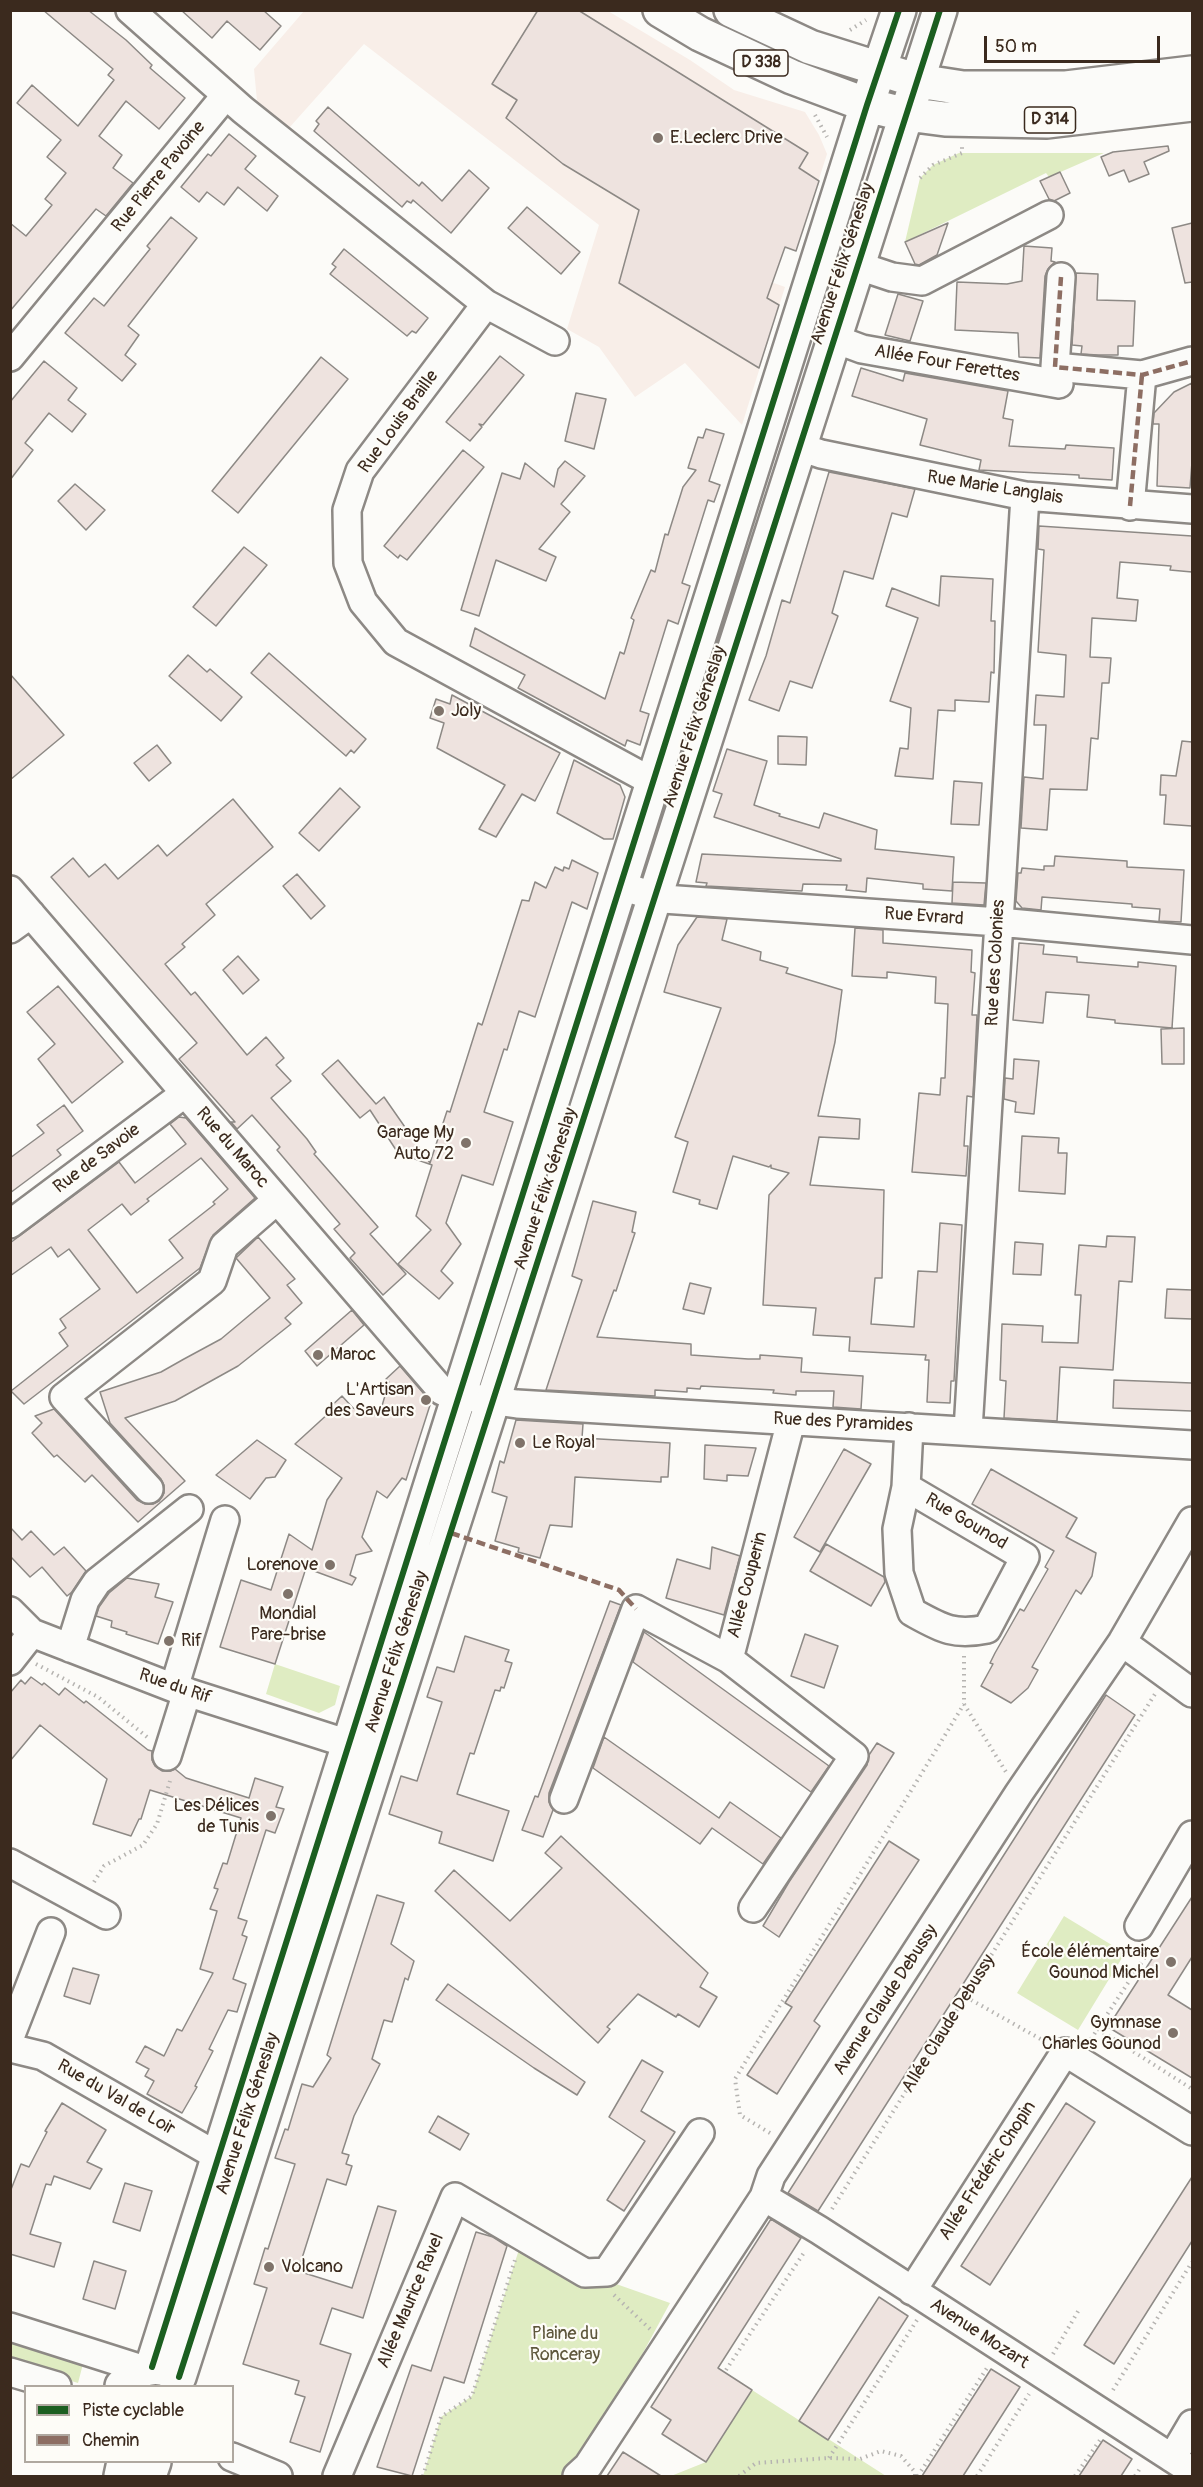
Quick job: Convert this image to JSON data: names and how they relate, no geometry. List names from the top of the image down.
{
  "streets": {
    "main road": ["D 338", "D 314", "Avenue Félix Géneslay"],
    "street": [
      "Rue Pierre Pavoine",
      "Allée Four Ferettes",
      "Rue Louis Braille",
      "Rue Marie Langlais",
      "Rue Evrard",
      "Rue des Colonies",
      "Rue du Maroc",
      "Rue de Savoie",
      "Rue des Pyramides",
      "Rue Gounod",
      "Allée Couperin",
      "Rue du Rif",
      "Avenue Claude Debussy",
      "Rue du Val de Loir",
      "Allée Frédéric Chopin",
      "Allée Maurice Ravel",
      "Avenue Mozart"
    ],
    "path": ["Allée Claude Debussy"]
  },
  "crossings": [
    ["D 338", "Avenue Félix Géneslay"],
    ["D 314", "Avenue Félix Géneslay"],
    ["Avenue Félix Géneslay", "Allée Four Ferettes"],
    ["Avenue Félix Géneslay", "Rue Louis Braille"],
    ["Avenue Félix Géneslay", "Rue Marie Langlais"],
    ["Avenue Félix Géneslay", "Rue Evrard"],
    ["Avenue Félix Géneslay", "Rue du Maroc"],
    ["Avenue Félix Géneslay", "Rue des Pyramides"],
    ["Avenue Félix Géneslay", "Rue du Rif"],
    ["Avenue Félix Géneslay", "Rue du Val de Loir"],
    ["Rue Marie Langlais", "Rue des Colonies"],
    ["Rue Evrard", "Rue des Colonies"],
    ["Rue des Colonies", "Rue des Pyramides"],
    ["Rue du Maroc", "Rue de Savoie"],
    ["Rue du Maroc", "Rue des Pyramides"],
    ["Rue des Pyramides", "Rue Gounod"],
    ["Rue des Pyramides", "Allée Couperin"],
    ["Avenue Claude Debussy", "Avenue Mozart"],
    ["Allée Claude Debussy", "Avenue Mozart"],
    ["Allée Frédéric Chopin", "Avenue Mozart"]
  ],
  "parks": ["Plaine du Ronceray"],
  "places": [
    "E.Leclerc Drive",
    "Joly",
    "Garage My Auto 72",
    "Maroc",
    "L'Artisan des Saveurs",
    "Le Royal",
    "Lorenove",
    "Mondial Pare-brise",
    "Rif",
    "Les Délices de Tunis",
    "École élémentaire Gounod Michel",
    "Gymnase Charles Gounod",
    "Volcano"
  ],
  "legend": ["Piste cyclable", "Chemin"],
  "scale_bar": "50 m"
}
